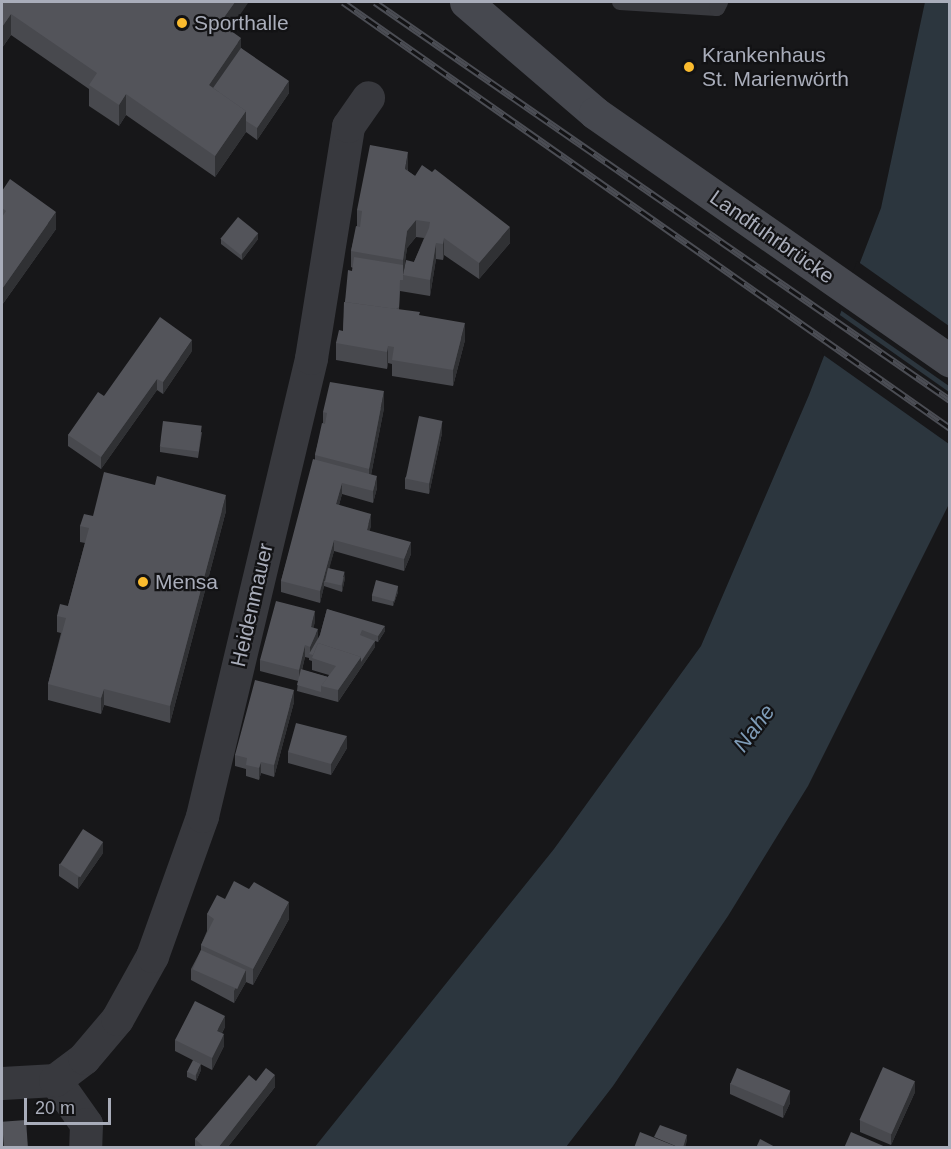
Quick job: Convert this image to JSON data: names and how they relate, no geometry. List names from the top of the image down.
{
  "streets": {
    "street": ["Landfuhrbrücke", "Heidenmauer"]
  },
  "water": ["Nahe"],
  "places": ["Sporthalle", "Krankenhaus St. Marienwörth", "Mensa"],
  "scale_bar": "20 m"
}
